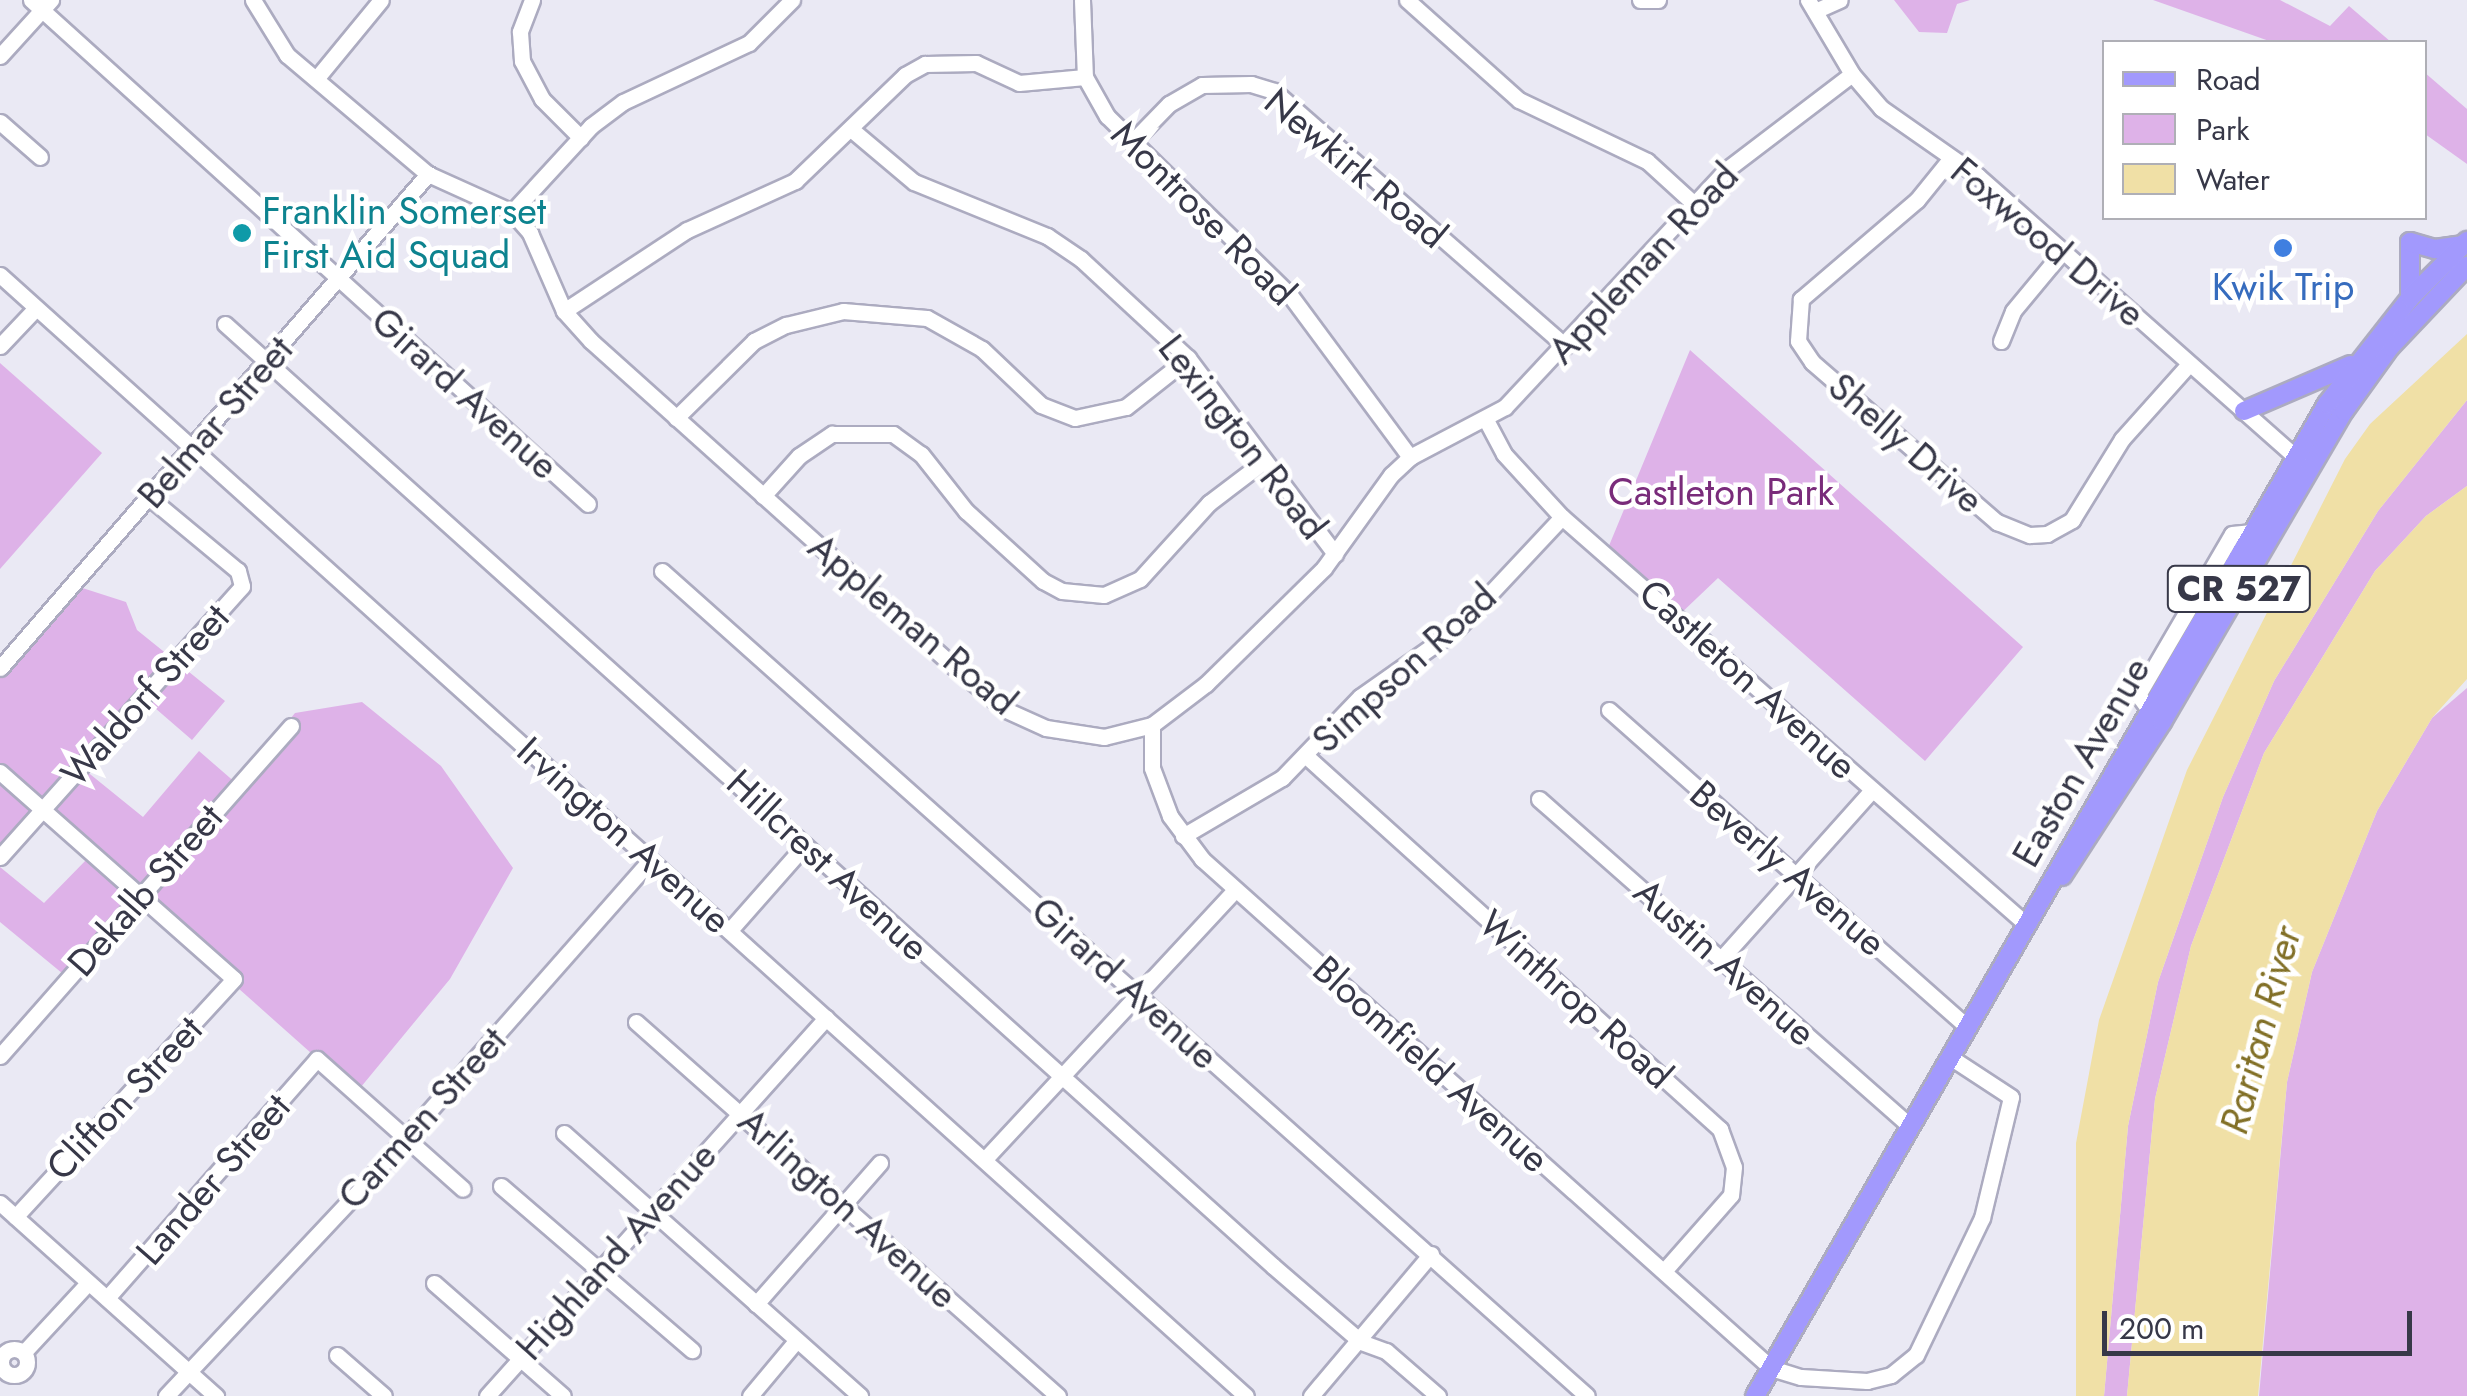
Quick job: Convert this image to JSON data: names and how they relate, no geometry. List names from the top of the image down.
{
  "streets": {
    "main road": ["CR 527", "Easton Avenue"],
    "street": [
      "Newkirk Road",
      "Montrose Road",
      "Foxwood Drive",
      "Appleman Road",
      "Girard Avenue",
      "Belmar Street",
      "Lexington Road",
      "Shelly Drive",
      "Simpson Road",
      "Castleton Avenue",
      "Waldorf Street",
      "Irvington Avenue",
      "Hillcrest Avenue",
      "Beverly Avenue",
      "Dekalb Street",
      "Austin Avenue",
      "Winthrop Road",
      "Bloomfield Avenue",
      "Clifton Street",
      "Carmen Street",
      "Lander Street",
      "Arlington Avenue",
      "Highland Avenue"
    ]
  },
  "crossings": [
    ["Newkirk Road", "Montrose Road"],
    ["Newkirk Road", "Appleman Road"],
    ["Montrose Road", "Appleman Road"],
    ["Foxwood Drive", "Appleman Road"],
    ["Foxwood Drive", "Shelly Drive"],
    ["Foxwood Drive", "Easton Avenue"],
    ["Appleman Road", "Lexington Road"],
    ["Appleman Road", "Castleton Avenue"],
    ["Appleman Road", "Bloomfield Avenue"],
    ["Girard Avenue", "Belmar Street"],
    ["Belmar Street", "Waldorf Street"],
    ["Belmar Street", "Irvington Avenue"],
    ["Belmar Street", "Hillcrest Avenue"],
    ["Simpson Road", "Castleton Avenue"],
    ["Simpson Road", "Winthrop Road"],
    ["Simpson Road", "Bloomfield Avenue"],
    ["Castleton Avenue", "Easton Avenue"],
    ["Easton Avenue", "Beverly Avenue"],
    ["Easton Avenue", "Austin Avenue"],
    ["Easton Avenue", "Bloomfield Avenue"],
    ["Irvington Avenue", "Carmen Street"],
    ["Irvington Avenue", "Highland Avenue"],
    ["Dekalb Street", "Clifton Street"],
    ["Winthrop Road", "Bloomfield Avenue"],
    ["Carmen Street", "Lander Street"],
    ["Arlington Avenue", "Highland Avenue"]
  ],
  "water": ["Raritan River"],
  "parks": ["Castleton Park"],
  "places": ["Franklin Somerset First Aid Squad", "Kwik Trip"],
  "legend": ["Road", "Park", "Water"],
  "scale_bar": "200 m"
}
